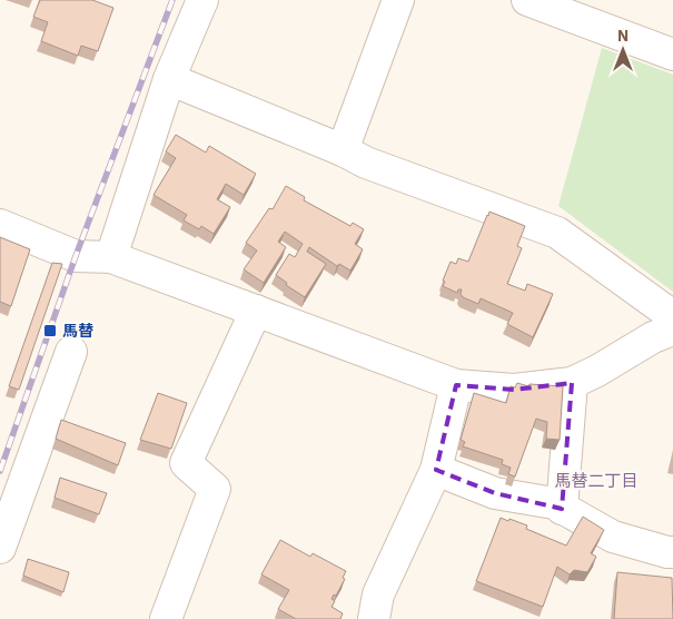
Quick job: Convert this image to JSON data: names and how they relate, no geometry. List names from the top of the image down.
{
  "districts": ["馬替二丁目"],
  "places": {
    "transit": ["馬替"]
  },
  "north": "top"
}
